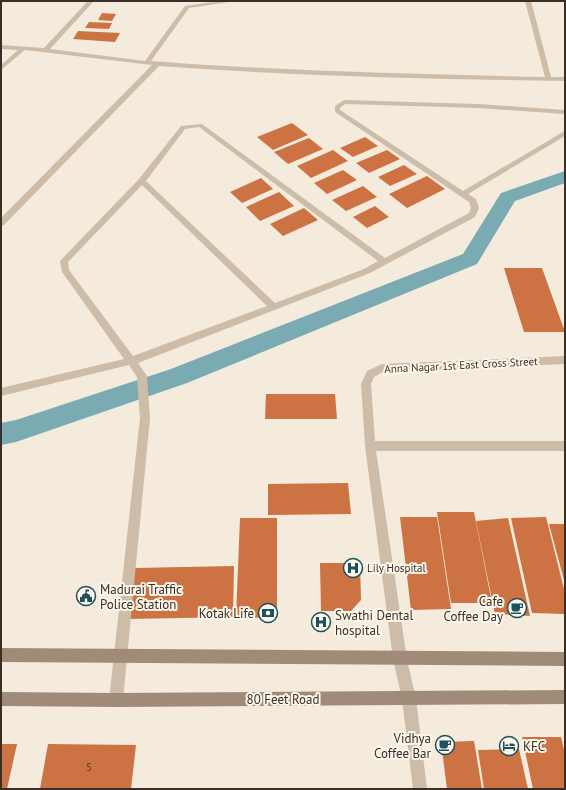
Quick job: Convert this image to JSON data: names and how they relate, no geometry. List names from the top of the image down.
{
  "streets": {
    "main road": ["80 Feet Road"],
    "street": ["Anna Nagar 1st East Cross Street"]
  },
  "crossings": [
    ["Anna Nagar 1st East Cross Street", "80 Feet Road"]
  ],
  "places": {
    "hospital": ["Lily Hospital", "Swathi Dental hospital"],
    "public building": ["Madurai Traffic Police Station"],
    "cafe": ["Cafe Coffee Day", "Vidhya Coffee Bar"],
    "bank": ["Kotak Life"],
    "hotel": ["KFC"]
  },
  "house_numbers": ["5"]
}
